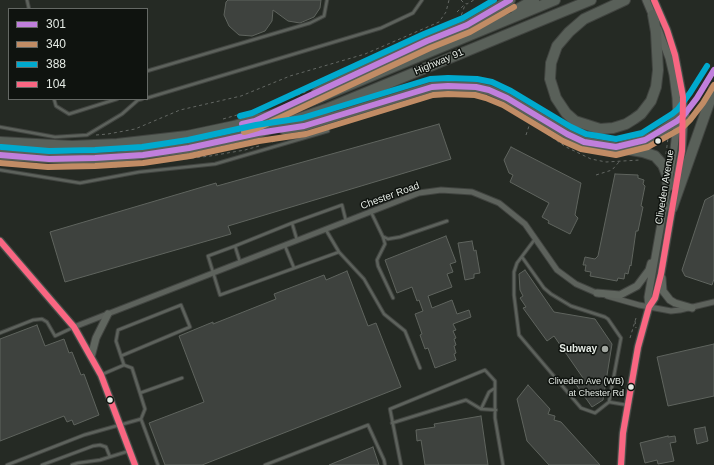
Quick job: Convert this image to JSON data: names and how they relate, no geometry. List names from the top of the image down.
{
  "streets": {
    "highway": ["Highway 91"],
    "street": ["Cliveden Avenue", "Chester Road"]
  },
  "crossings": [
    ["Cliveden Avenue", "Chester Road"]
  ],
  "places": ["Subway", "Cliveden Ave (WB) at Chester Rd"],
  "lines": [
    "transit line 301",
    "transit line 388",
    "transit line 104",
    "transit line 340"
  ],
  "legend": [
    "301",
    "340",
    "388",
    "104"
  ]
}
